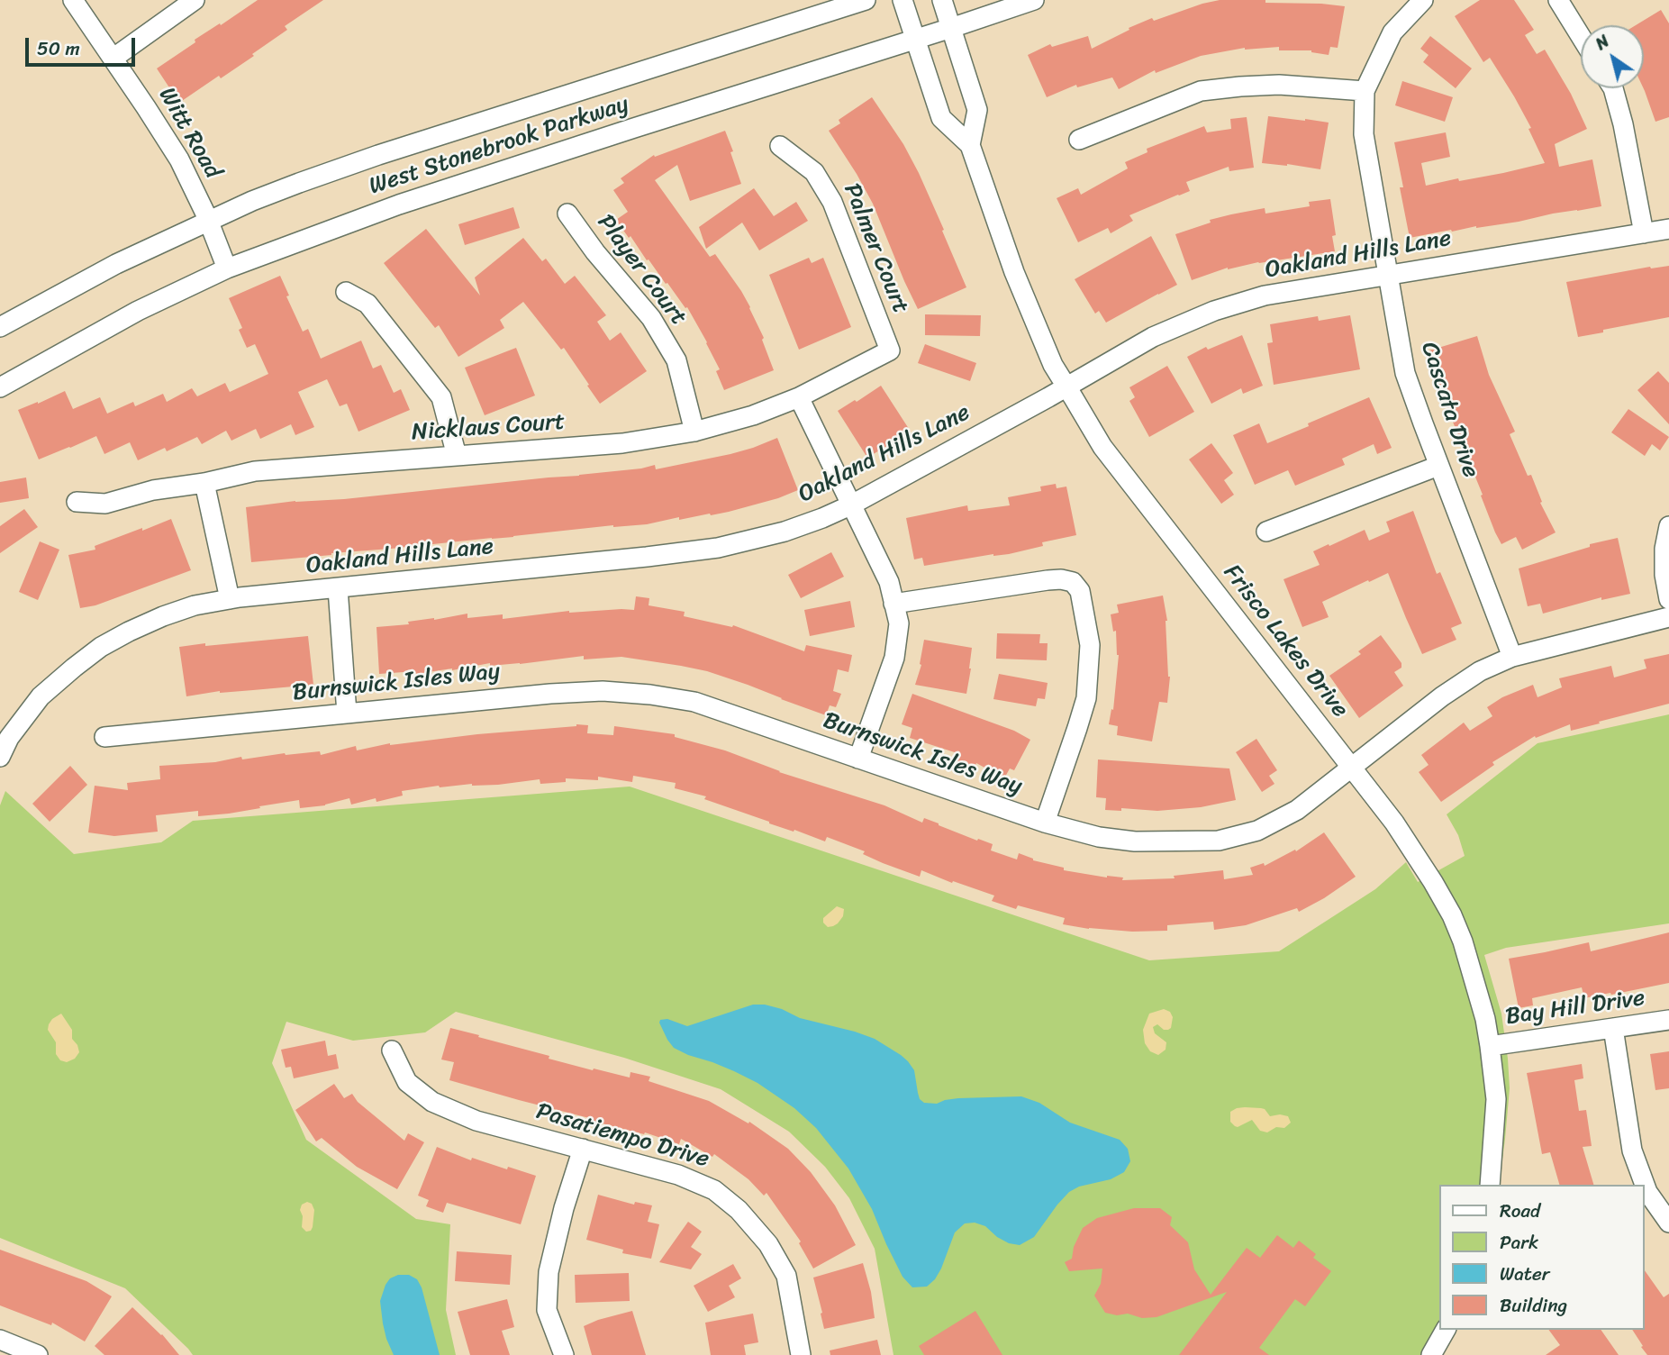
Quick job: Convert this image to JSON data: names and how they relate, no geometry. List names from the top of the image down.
{
  "streets": {
    "street": [
      "Witt Road",
      "West Stonebrook Parkway",
      "Palmer Court",
      "Oakland Hills Lane",
      "Player Court",
      "Cascata Drive",
      "Nicklaus Court",
      "Frisco Lakes Drive",
      "Burnswick Isles Way",
      "Bay Hill Drive",
      "Pasatiempo Drive"
    ]
  },
  "crossings": [
    ["Witt Road", "West Stonebrook Parkway"],
    ["West Stonebrook Parkway", "Frisco Lakes Drive"],
    ["Palmer Court", "Nicklaus Court"],
    ["Oakland Hills Lane", "Cascata Drive"],
    ["Oakland Hills Lane", "Frisco Lakes Drive"],
    ["Player Court", "Nicklaus Court"],
    ["Cascata Drive", "Burnswick Isles Way"],
    ["Frisco Lakes Drive", "Burnswick Isles Way"],
    ["Frisco Lakes Drive", "Bay Hill Drive"]
  ],
  "legend": [
    "Road",
    "Park",
    "Water",
    "Building"
  ],
  "scale_bar": "50 m",
  "north": "top left"
}
